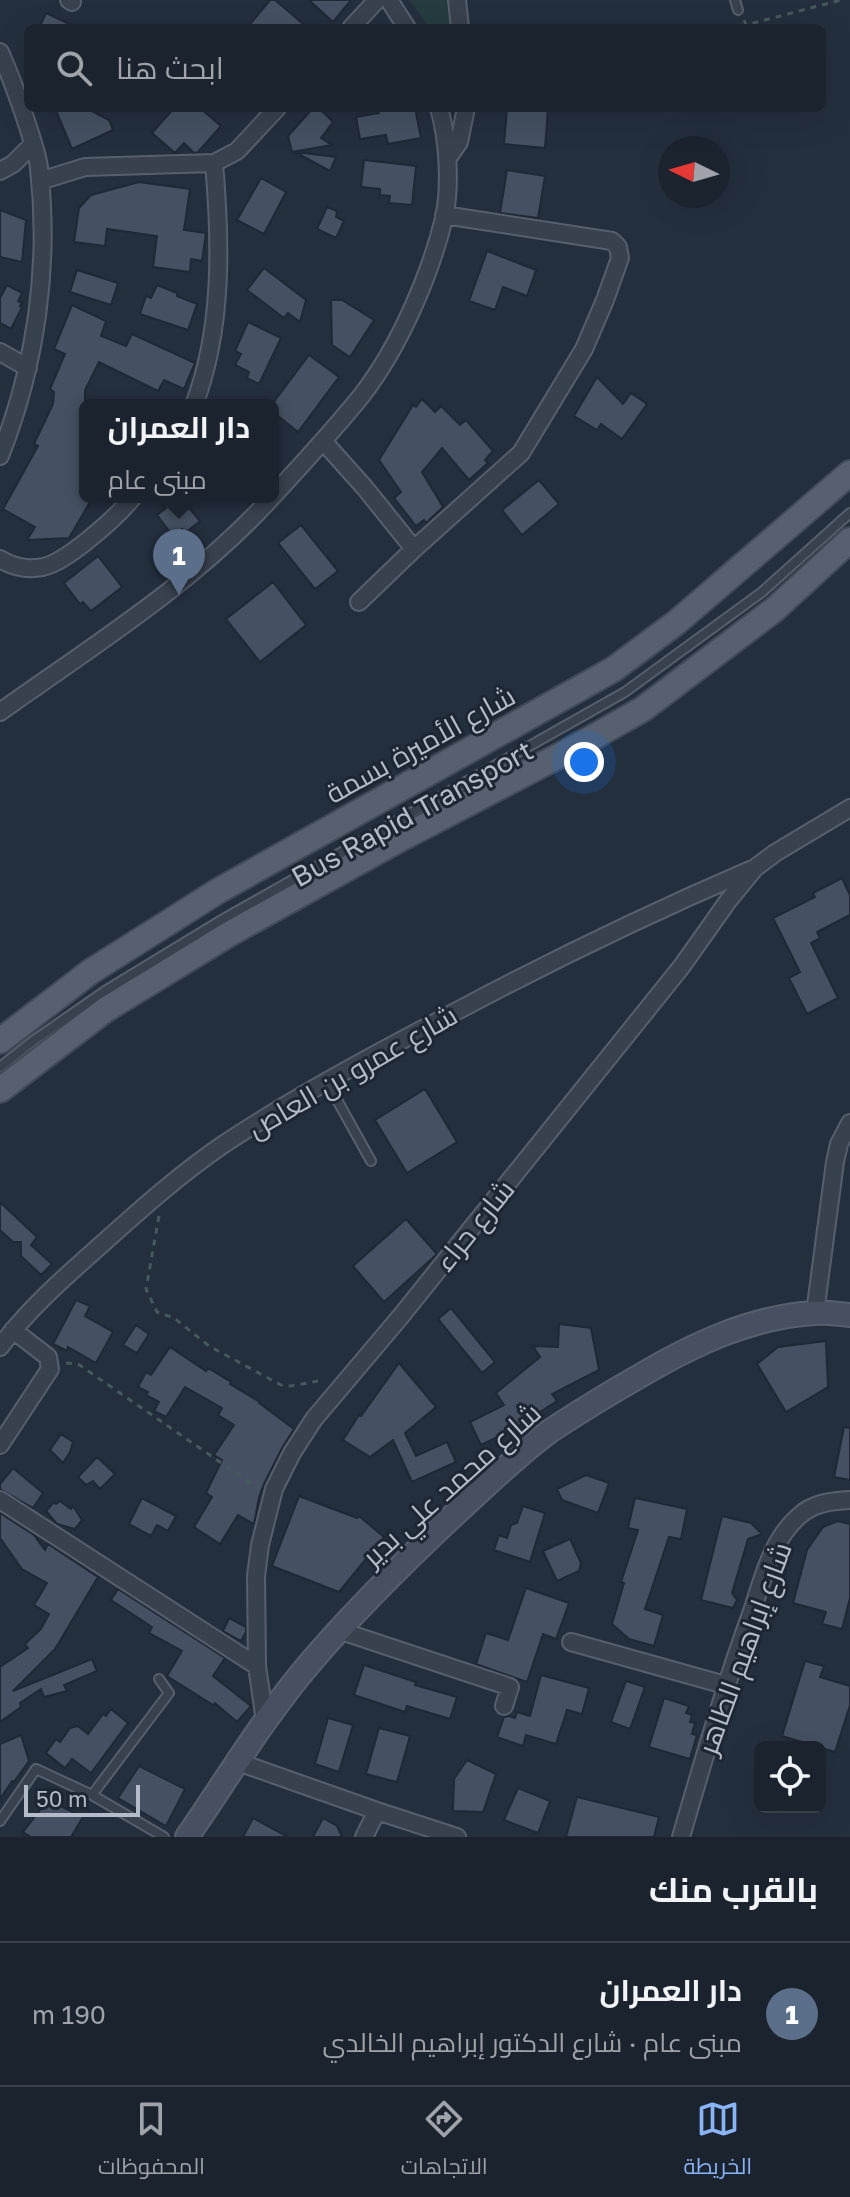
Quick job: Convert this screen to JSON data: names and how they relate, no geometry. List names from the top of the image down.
{
  "streets": {
    "main road": ["شارع الأميرة بسمة"],
    "street": [
      "شارع عمرو بن العاص",
      "شارع حراء",
      "شارع محمد علي بدير",
      "شارع إبراهيم الطاهر"
    ],
    "lane": ["Bus Rapid Transport"]
  },
  "crossings": [
    ["شارع عمرو بن العاص", "شارع حراء"],
    ["شارع حراء", "شارع محمد علي بدير"]
  ],
  "scale_bar": "50 m",
  "north": "left",
  "page": {
    "search": "ابحث هنا",
    "popup": ["دار العمران", "مبنى عام"],
    "pins": "1",
    "scale": "50 m",
    "heading": "بالقرب منك",
    "list": [
      {
        "mark": "1",
        "name": "دار العمران",
        "note": "مبنى عام · شارع الدكتور إبراهيم الخالدي",
        "value": "190 m"
      }
    ],
    "nav": ["الخريطة", "الاتجاهات", "المحفوظات"]
  }
}
